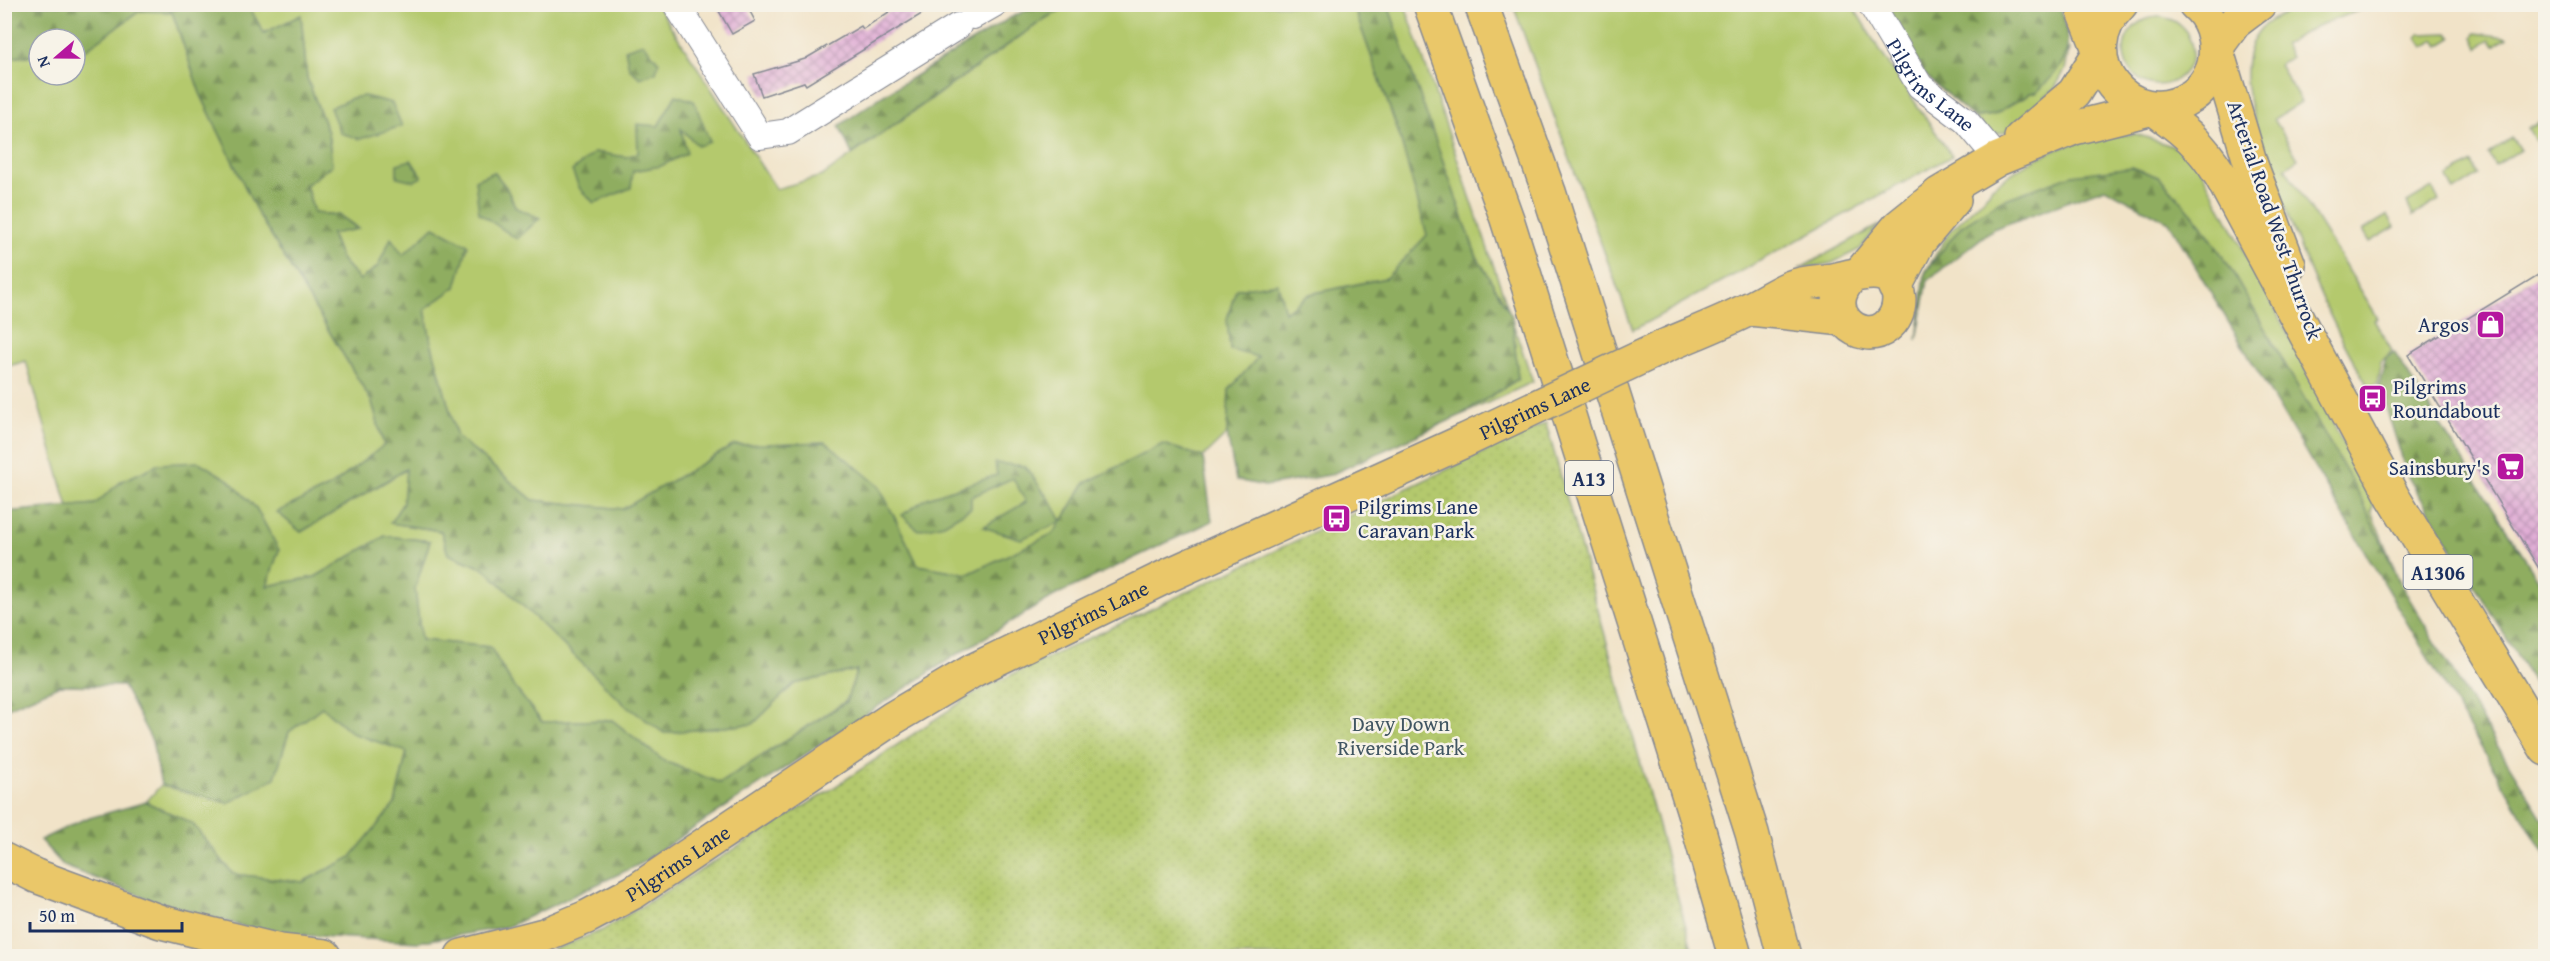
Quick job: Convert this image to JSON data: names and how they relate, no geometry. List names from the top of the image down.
{
  "streets": {
    "main road": [
      "Pilgrims Lane",
      "Arterial Road West Thurrock",
      "A13",
      "A1306"
    ]
  },
  "crossings": [
    ["Pilgrims Lane", "Arterial Road West Thurrock"]
  ],
  "parks": ["Davy Down Riverside Park"],
  "places": {
    "shop": ["Argos"],
    "bus stop": ["Pilgrims Roundabout", "Pilgrims Lane Caravan Park"],
    "supermarket": ["Sainsbury's"]
  },
  "scale_bar": "50 m",
  "north": "left"
}
